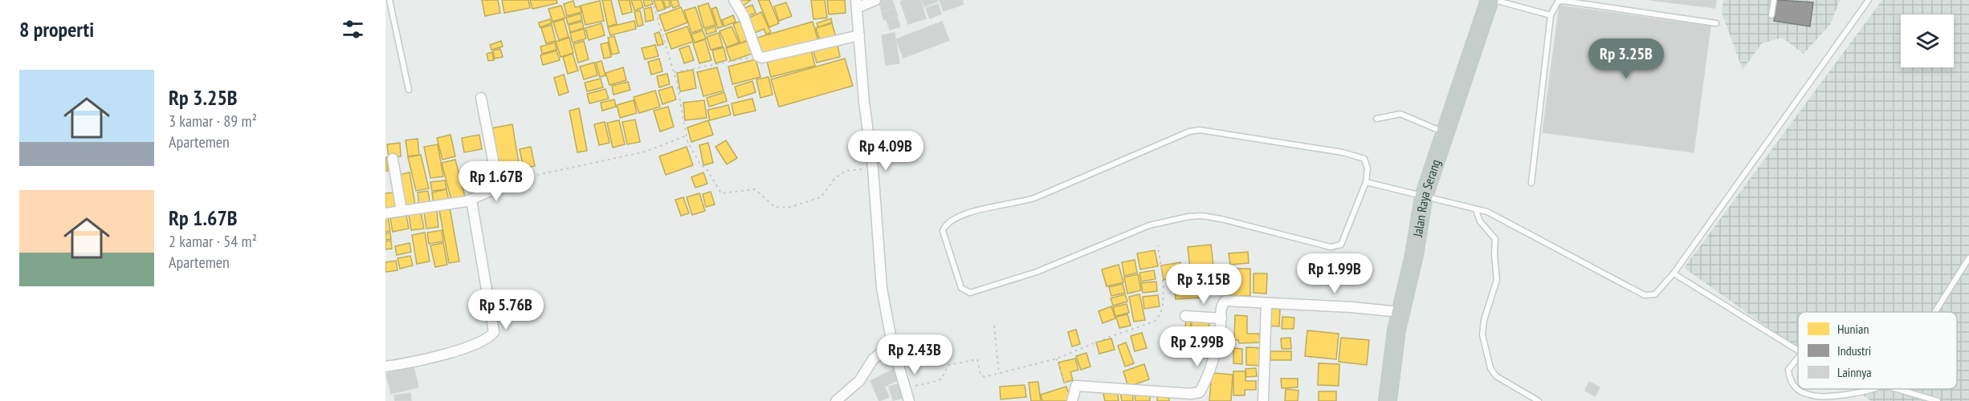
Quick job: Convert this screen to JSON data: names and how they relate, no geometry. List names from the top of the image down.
{
  "streets": {
    "highway": ["Jalan Raya Serang"]
  },
  "legend": ["Hunian", "Industri", "Lainnya"],
  "page": {
    "heading": "8 properti",
    "price": [
      "Rp 3.25B",
      "Rp 4.09B",
      "Rp 1.67B",
      "Rp 1.99B",
      "Rp 3.15B",
      "Rp 5.76B",
      "Rp 2.99B",
      "Rp 2.43B"
    ],
    "list": [
      {
        "name": "Rp 3.25B",
        "note": "3 kamar · 89 m² · Apartemen"
      },
      {
        "name": "Rp 1.67B",
        "note": "2 kamar · 54 m² · Apartemen"
      }
    ]
  }
}
